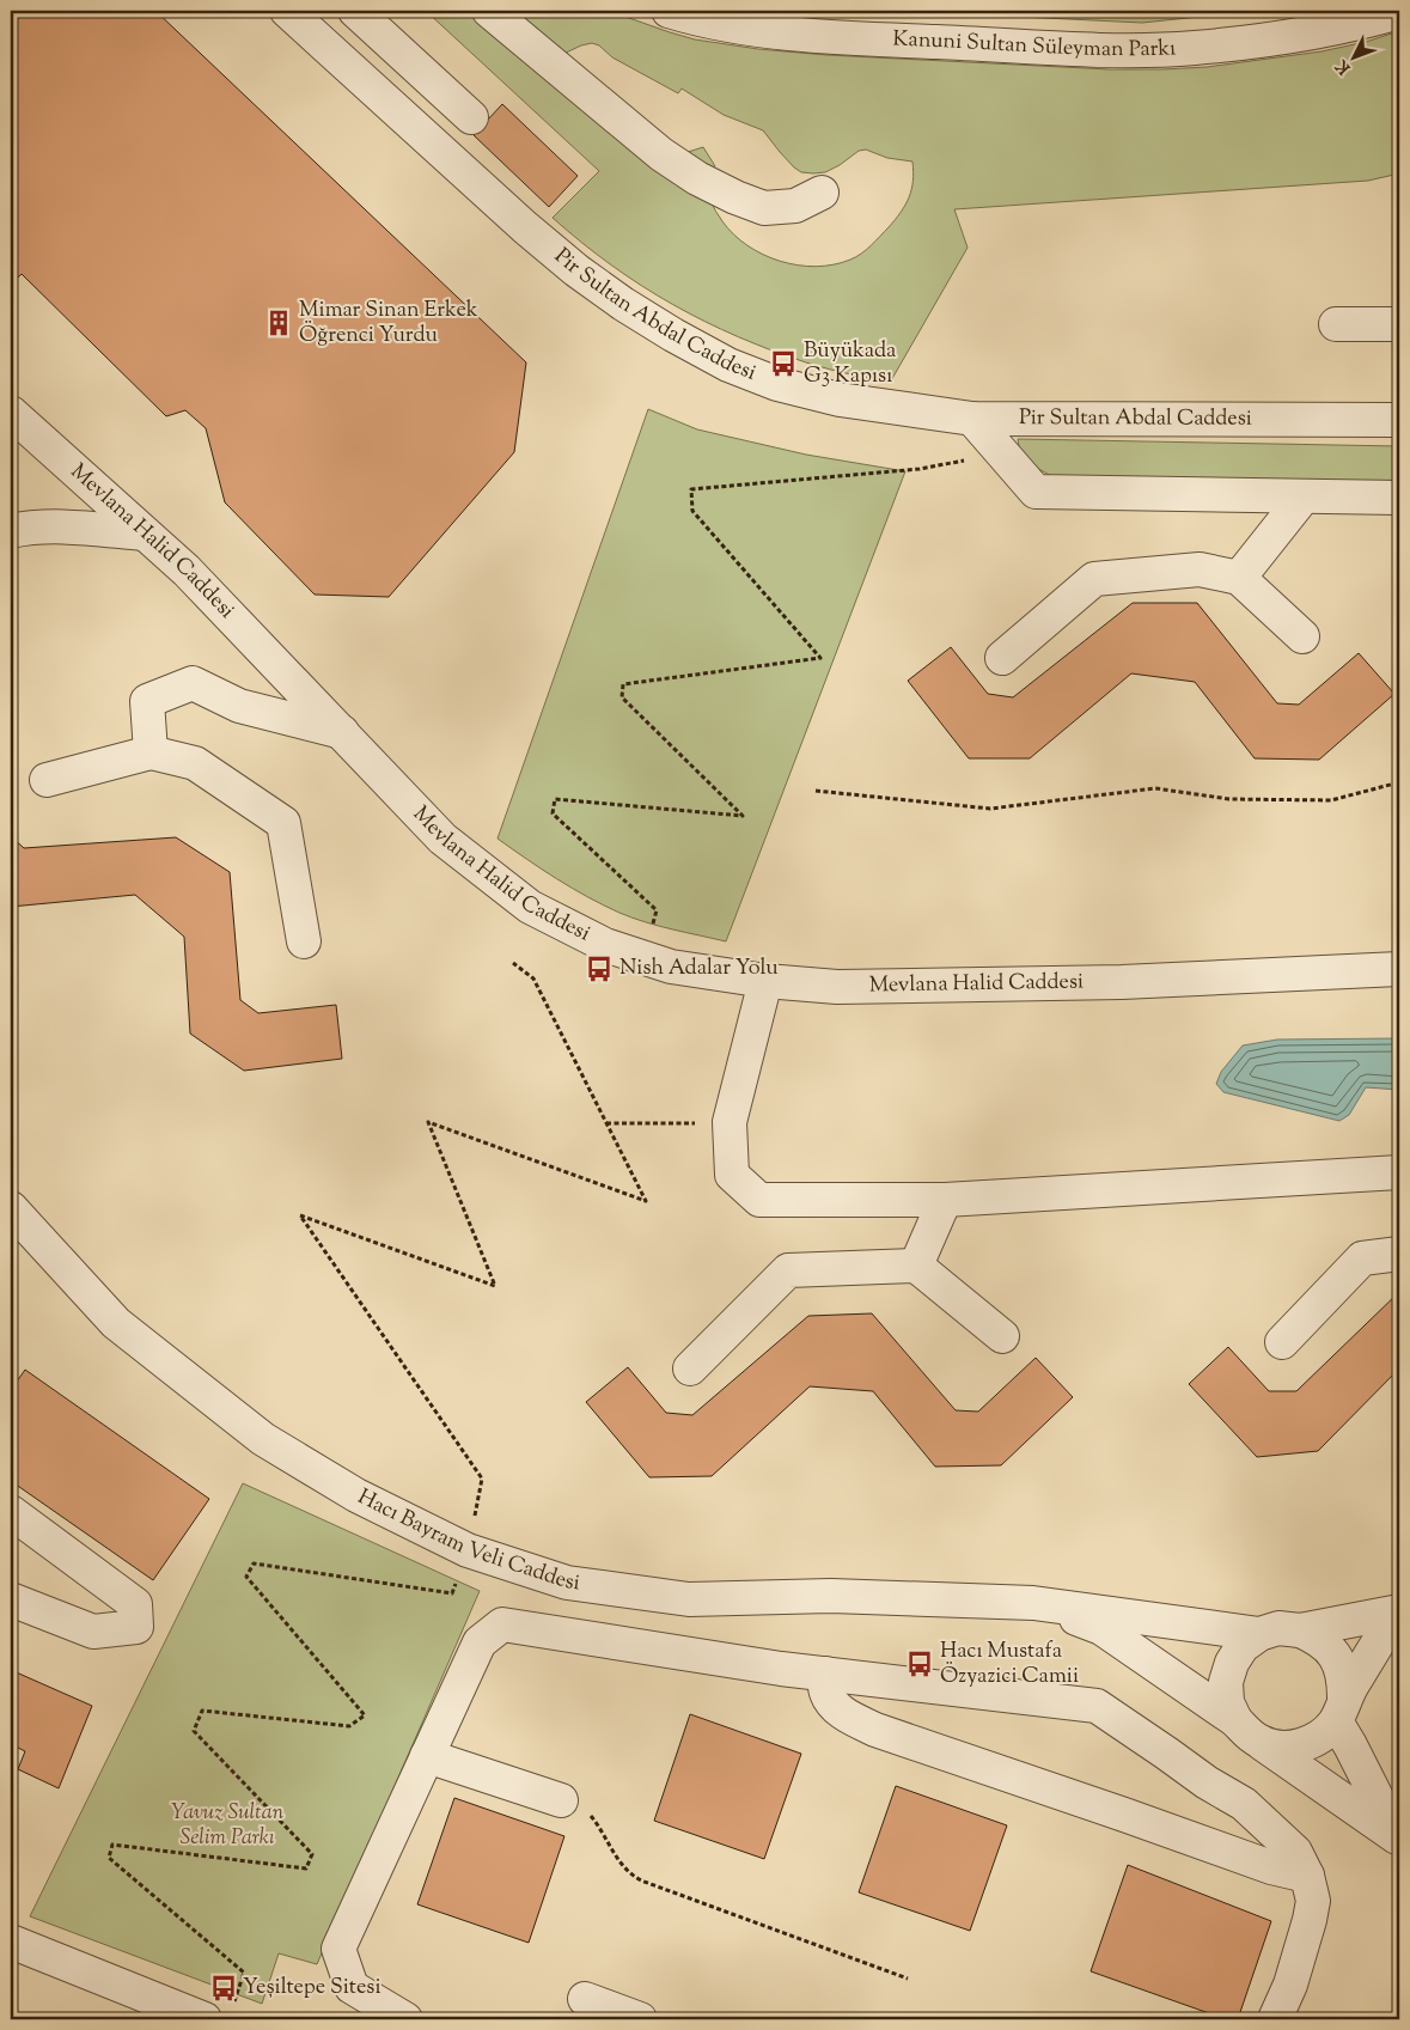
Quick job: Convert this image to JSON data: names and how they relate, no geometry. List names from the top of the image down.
{
  "streets": {
    "street": [
      "Kanuni Sultan Süleyman Parkı",
      "Pir Sultan Abdal Caddesi",
      "Mevlana Halid Caddesi",
      "Hacı Bayram Veli Caddesi"
    ]
  },
  "parks": ["Yavuz Sultan Selim Parkı"],
  "places": {
    "building": ["Mimar Sinan Erkek Öğrenci Yurdu"],
    "bus stop": [
      "Büyükada G3 Kapısı",
      "Nish Adalar Yolu",
      "Hacı Mustafa Özyazici Camii",
      "Yeşiltepe Sitesi"
    ]
  },
  "north": "bottom left"
}
